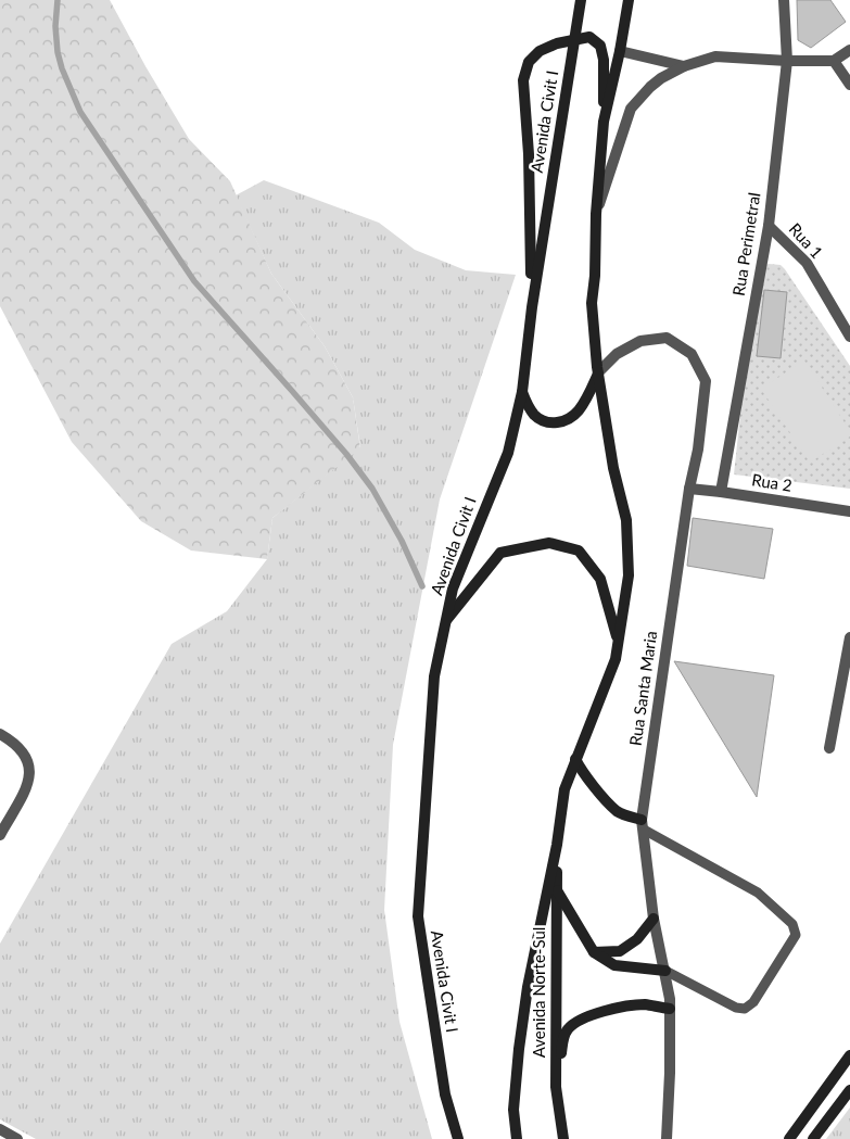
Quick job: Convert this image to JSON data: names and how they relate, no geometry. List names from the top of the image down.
{
  "streets": {
    "main road": ["Avenida Civit I", "Avenida Norte-Sul"],
    "street": [
      "Rua 1",
      "Rua Perimetral",
      "Rua 2",
      "Rua Santa Maria"
    ]
  },
  "crossings": [
    ["Rua 1", "Rua Perimetral"],
    ["Rua Perimetral", "Rua 2"],
    ["Rua 2", "Rua Santa Maria"]
  ]
}
